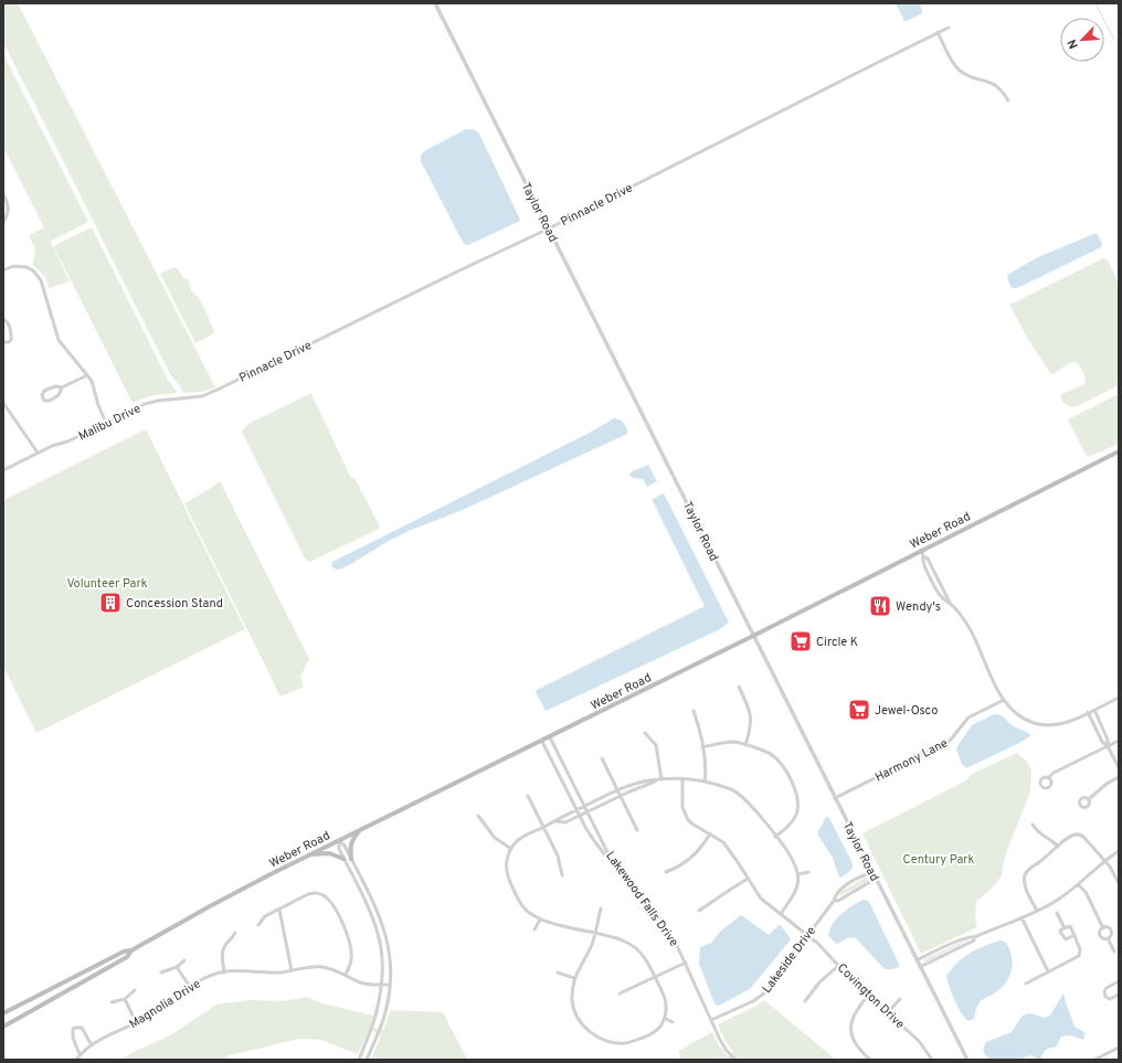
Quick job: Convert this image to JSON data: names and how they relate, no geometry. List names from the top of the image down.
{
  "streets": {
    "main road": ["Weber Road"],
    "street": [
      "Pinnacle Drive",
      "Taylor Road",
      "Malibu Drive",
      "Harmony Lane",
      "Lakewood Falls Drive",
      "Lakeside Drive",
      "Covington Drive",
      "Magnolia Drive"
    ]
  },
  "crossings": [
    ["Pinnacle Drive", "Taylor Road"],
    ["Pinnacle Drive", "Malibu Drive"],
    ["Taylor Road", "Weber Road"],
    ["Taylor Road", "Harmony Lane"],
    ["Taylor Road", "Lakeside Drive"],
    ["Weber Road", "Lakewood Falls Drive"],
    ["Lakewood Falls Drive", "Lakeside Drive"],
    ["Lakeside Drive", "Covington Drive"]
  ],
  "parks": ["Volunteer Park", "Century Park"],
  "places": {
    "building": ["Concession Stand"],
    "restaurant": ["Wendy's"],
    "supermarket": ["Circle K", "Jewel-Osco"]
  },
  "north": "bottom left"
}
